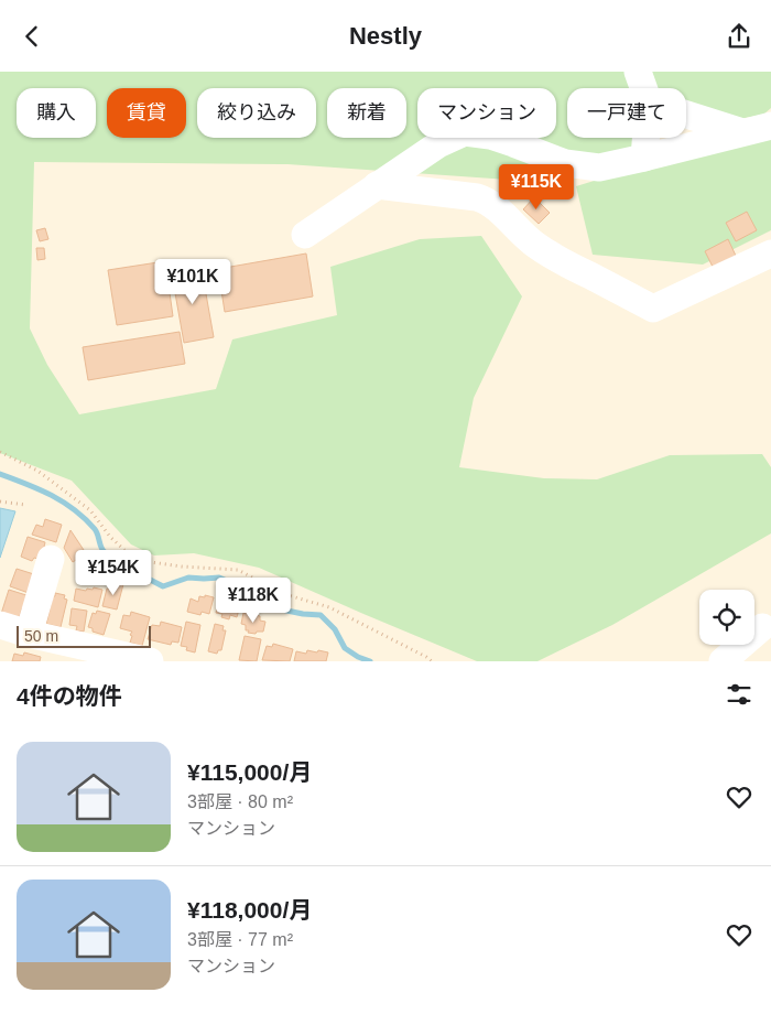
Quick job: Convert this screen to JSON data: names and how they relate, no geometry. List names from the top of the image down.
{
  "scale_bar": "50 m",
  "page": {
    "header": "Nestly",
    "chip": [
      "購入",
      "賃貸",
      "絞り込み",
      "新着",
      "マンション",
      "一戸建て"
    ],
    "price": [
      "¥115K",
      "¥101K",
      "¥154K",
      "¥118K"
    ],
    "scale": "50 m",
    "heading": "4件の物件",
    "list": [
      {
        "name": "¥115,000/月",
        "note": "3部屋 · 80 m² · マンション"
      },
      {
        "name": "¥118,000/月",
        "note": "3部屋 · 77 m² · マンション"
      }
    ]
  }
}
